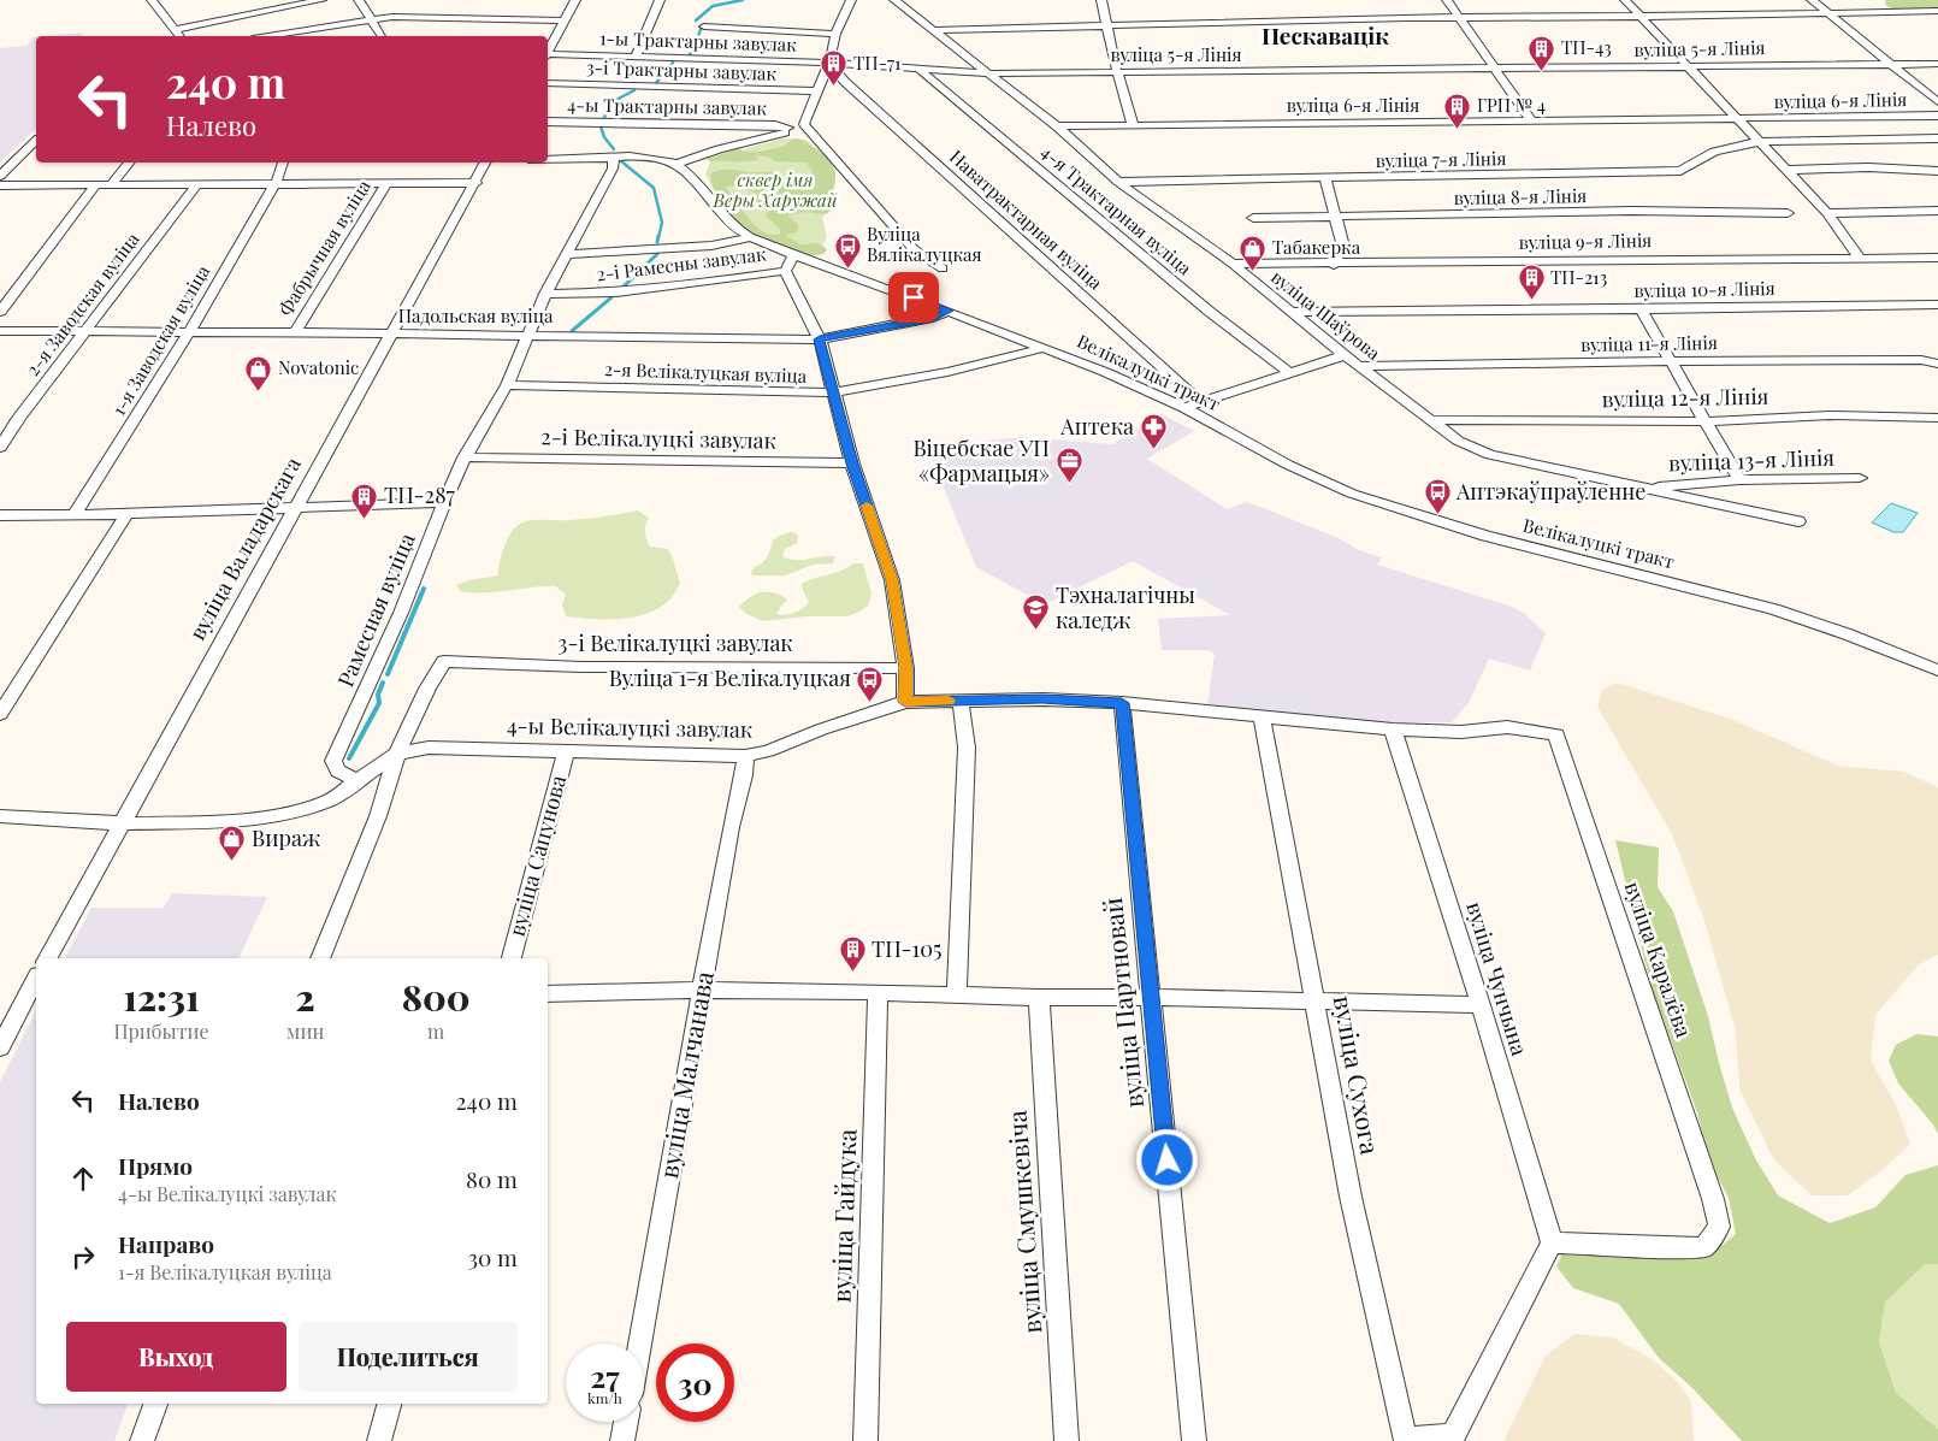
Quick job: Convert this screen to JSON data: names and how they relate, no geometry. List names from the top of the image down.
{
  "streets": {
    "street": [
      "1-ы Трактарны завулак",
      "вуліца 5-я Лінія",
      "3-і Трактарны завулак",
      "вуліца 6-я Лінія",
      "4-ы Трактарны завулак",
      "вуліца 7-я Лінія",
      "вуліца 8-я Лінія",
      "4-я Трактарная вуліца",
      "Наватрактарная вуліца",
      "вуліца 9-я Лінія",
      "Фабрычная вуліца",
      "2-і Рамесны завулак",
      "вуліца 10-я Лінія",
      "2-я Заводская вуліца",
      "вуліца Шаўрова",
      "Падольская вуліца",
      "1-я Заводская вуліца",
      "вуліца 11-я Лінія",
      "2-я Велікалуцкая вуліца",
      "Велікалуцкі тракт",
      "вуліца 12-я Лінія",
      "2-і Велікалуцкі завулак",
      "вуліца 13-я Лінія",
      "вуліца Валадарскага",
      "Рамесная вуліца",
      "3-і Велікалуцкі завулак",
      "4-ы Велікалуцкі завулак",
      "вуліца Сапунова",
      "вуліца Каралёва",
      "вуліца Чунчына",
      "вуліца Партновай",
      "вуліца Малчанава",
      "вуліца Сухога",
      "вуліца Гайдука",
      "вуліца Смушкевіча"
    ]
  },
  "crossings": [
    ["1-ы Трактарны завулак", "вуліца 5-я Лінія"],
    ["1-ы Трактарны завулак", "4-я Трактарная вуліца"],
    ["1-ы Трактарны завулак", "Наватрактарная вуліца"],
    ["1-ы Трактарны завулак", "вуліца Шаўрова"],
    ["вуліца 5-я Лінія", "вуліца Шаўрова"],
    ["вуліца 6-я Лінія", "вуліца Шаўрова"],
    ["вуліца 7-я Лінія", "вуліца Шаўрова"],
    ["вуліца 9-я Лінія", "вуліца Шаўрова"],
    ["Фабрычная вуліца", "Падольская вуліца"],
    ["2-і Рамесны завулак", "Рамесная вуліца"],
    ["вуліца 10-я Лінія", "вуліца Шаўрова"],
    ["2-я Заводская вуліца", "Падольская вуліца"],
    ["вуліца Шаўрова", "вуліца 11-я Лінія"],
    ["вуліца Шаўрова", "вуліца 12-я Лінія"],
    ["вуліца Шаўрова", "вуліца 13-я Лінія"],
    ["Падольская вуліца", "1-я Заводская вуліца"],
    ["Падольская вуліца", "Велікалуцкі тракт"],
    ["Падольская вуліца", "вуліца Валадарскага"],
    ["Падольская вуліца", "Рамесная вуліца"],
    ["2-я Велікалуцкая вуліца", "Велікалуцкі тракт"],
    ["2-я Велікалуцкая вуліца", "Рамесная вуліца"],
    ["2-і Велікалуцкі завулак", "Рамесная вуліца"],
    ["3-і Велікалуцкі завулак", "4-ы Велікалуцкі завулак"],
    ["4-ы Велікалуцкі завулак", "вуліца Сапунова"],
    ["4-ы Велікалуцкі завулак", "вуліца Каралёва"],
    ["4-ы Велікалуцкі завулак", "вуліца Чунчына"],
    ["4-ы Велікалуцкі завулак", "вуліца Партновай"],
    ["4-ы Велікалуцкі завулак", "вуліца Малчанава"],
    ["4-ы Велікалуцкі завулак", "вуліца Сухога"],
    ["вуліца Каралёва", "вуліца Чунчына"]
  ],
  "districts": ["Пескавацік"],
  "parks": ["сквер імя Веры Харужай"],
  "places": {
    "building": [
      "ТП-43",
      "ТП-71",
      "ГРП № 4",
      "ТП-213",
      "ТП-287",
      "ТП-105"
    ],
    "bus stop": ["Вуліца Вялікалуцкая", "Аптэкаўпраўленне", "Вуліца 1-я Велікалуцкая"],
    "shop": ["Табакерка", "Novatonic", "Вираж"],
    "pharmacy": ["Аптека"],
    "office": ["Віцебскае УП «Фармацыя»"],
    "school or university": ["Тэхналагічны каледж"]
  },
  "page": {
    "turn": ["240 m", "Налево"],
    "eta": [
      "12:31",
      "Прибытие",
      "2",
      "мин",
      "800",
      "m"
    ],
    "list": [
      {
        "name": "Налево",
        "value": "240 m"
      },
      {
        "name": "Прямо",
        "note": "4-ы Велікалуцкі завулак",
        "value": "80 m"
      },
      {
        "name": "Направо",
        "note": "1-я Велікалуцкая вуліца",
        "value": "30 m"
      }
    ],
    "buttons": ["Выход", "Поделиться"],
    "speed": "27 km/h",
    "limit": "30"
  }
}
